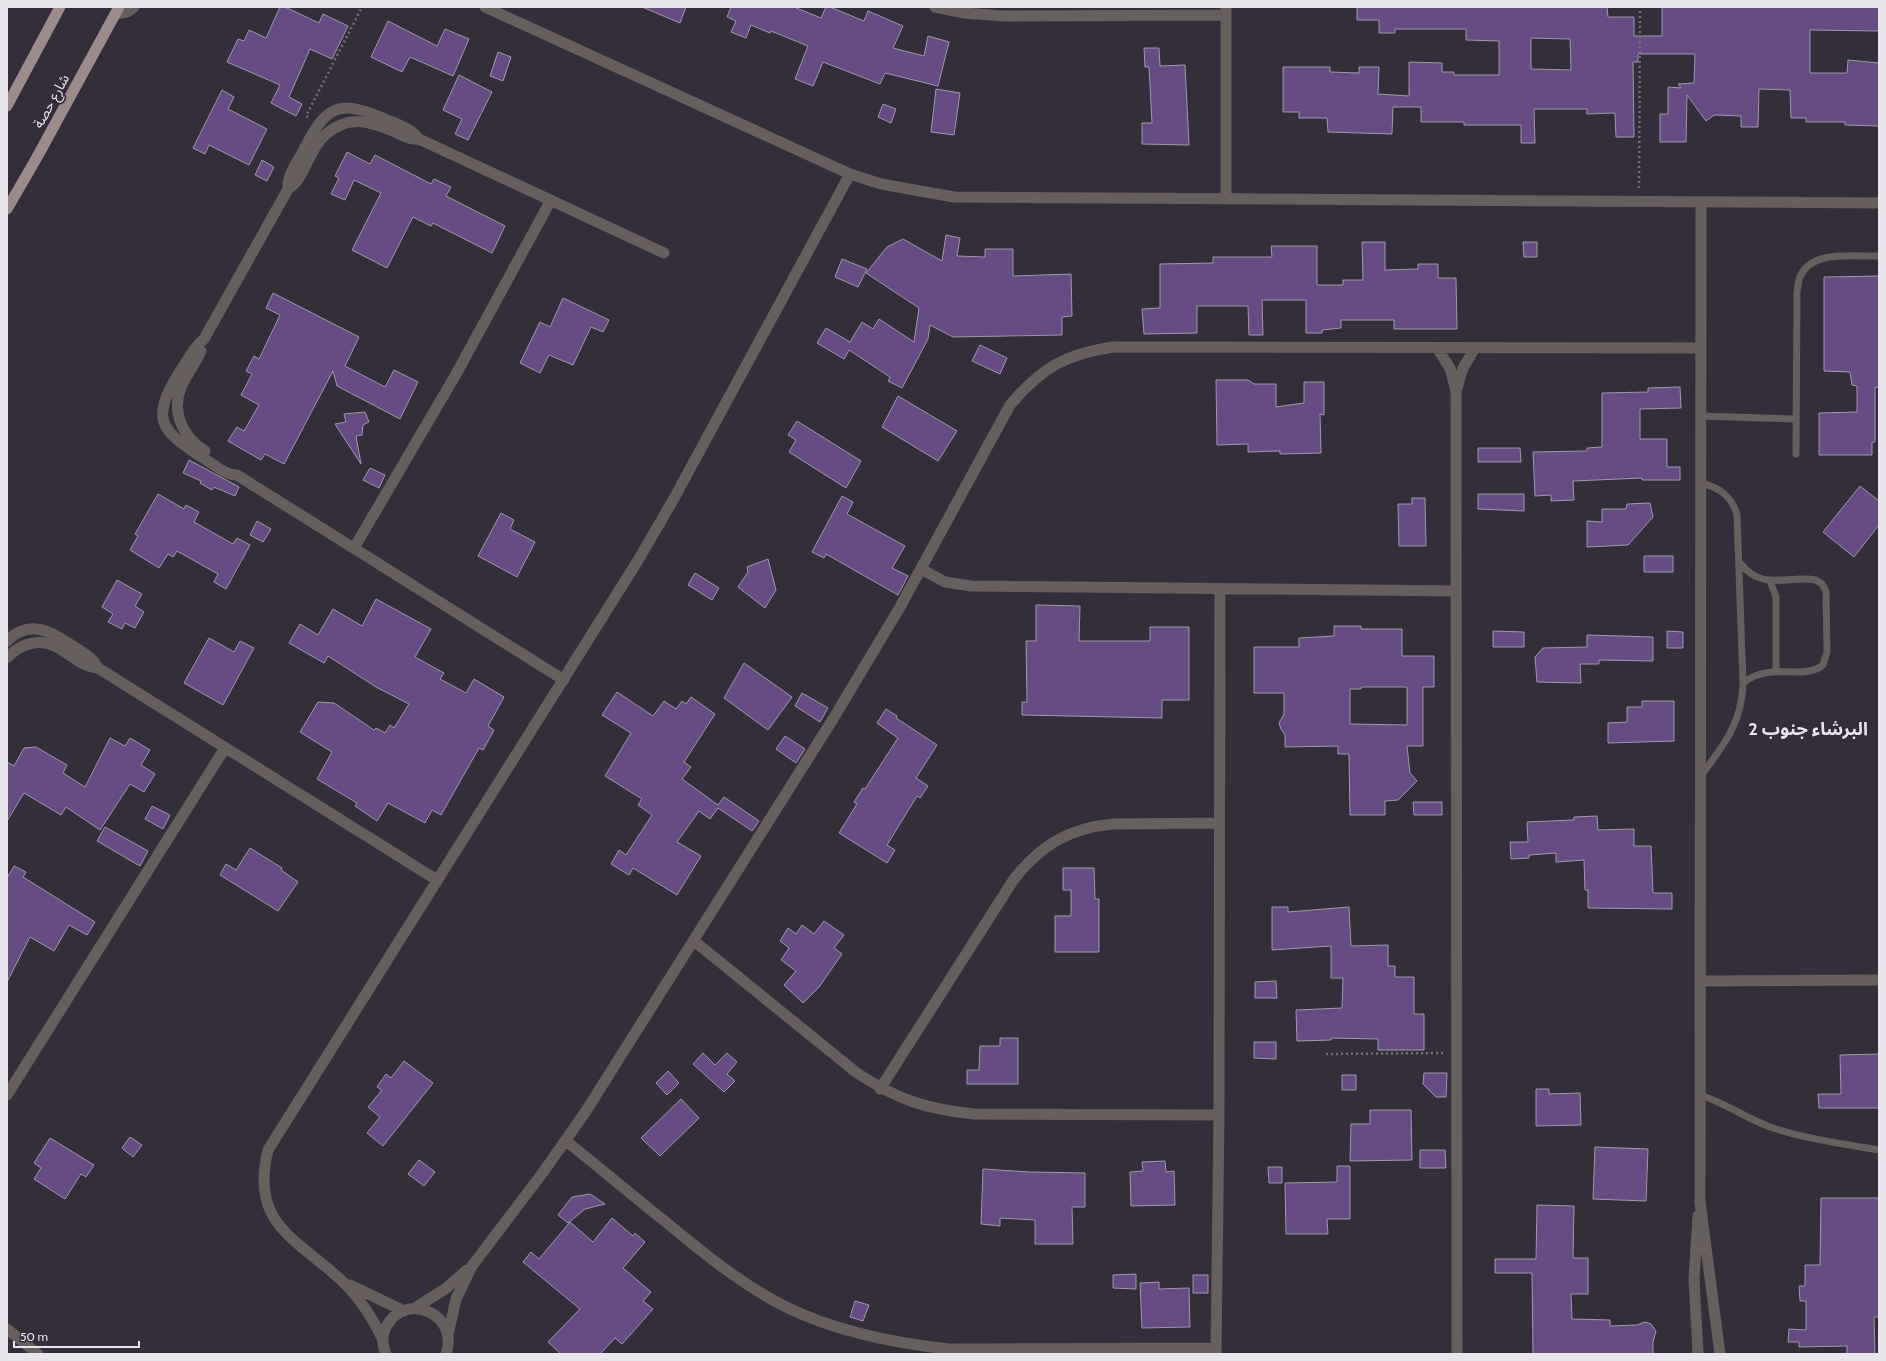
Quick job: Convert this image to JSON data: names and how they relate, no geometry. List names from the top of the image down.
{
  "streets": {
    "main road": ["شارع حصة"]
  },
  "districts": ["البرشاء جنوب 2"],
  "scale_bar": "50 m"
}
